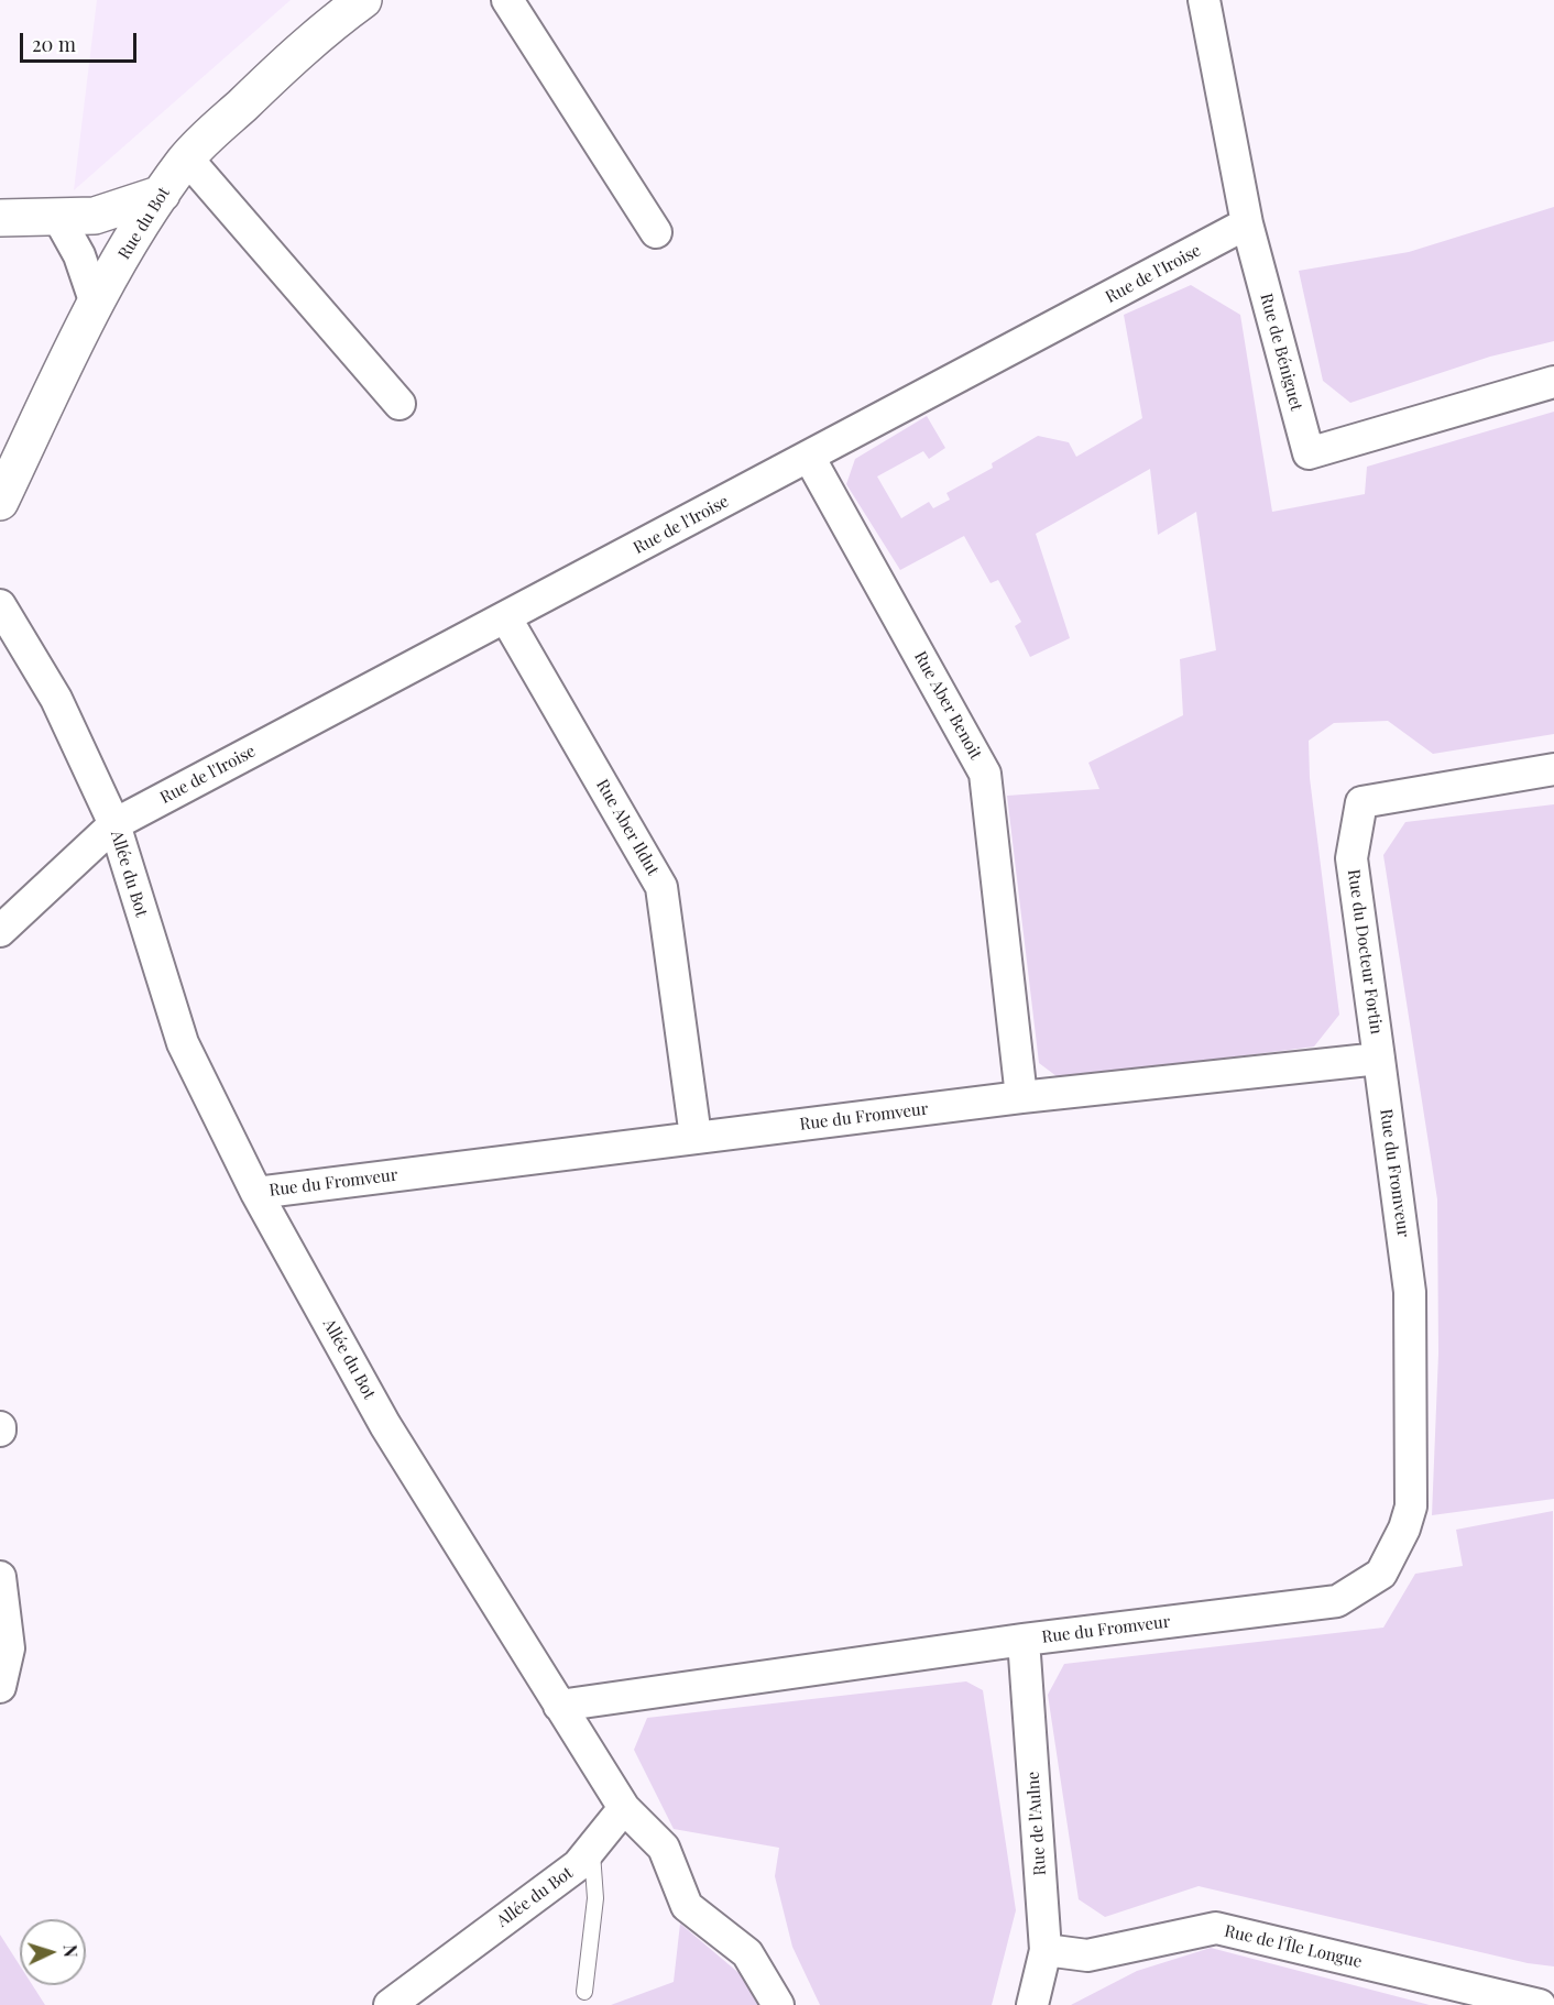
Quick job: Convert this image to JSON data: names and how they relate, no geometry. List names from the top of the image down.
{
  "streets": {
    "street": [
      "Rue du Bot",
      "Rue de l'Iroise",
      "Rue de Béniguet",
      "Rue Aber Benoit",
      "Rue Aber Ildut",
      "Allée du Bot",
      "Rue du Docteur Fortin",
      "Rue du Fromveur",
      "Rue de l'Aulne",
      "Rue de l'Île Longue"
    ]
  },
  "crossings": [
    ["Rue de l'Iroise", "Rue de Béniguet"],
    ["Rue de l'Iroise", "Rue Aber Benoit"],
    ["Rue de l'Iroise", "Rue Aber Ildut"],
    ["Rue de l'Iroise", "Allée du Bot"],
    ["Rue Aber Benoit", "Rue du Fromveur"],
    ["Rue Aber Ildut", "Rue du Fromveur"],
    ["Allée du Bot", "Rue du Fromveur"],
    ["Rue du Docteur Fortin", "Rue du Fromveur"],
    ["Rue du Fromveur", "Rue de l'Aulne"],
    ["Rue de l'Aulne", "Rue de l'Île Longue"]
  ],
  "scale_bar": "20 m",
  "north": "right"
}
